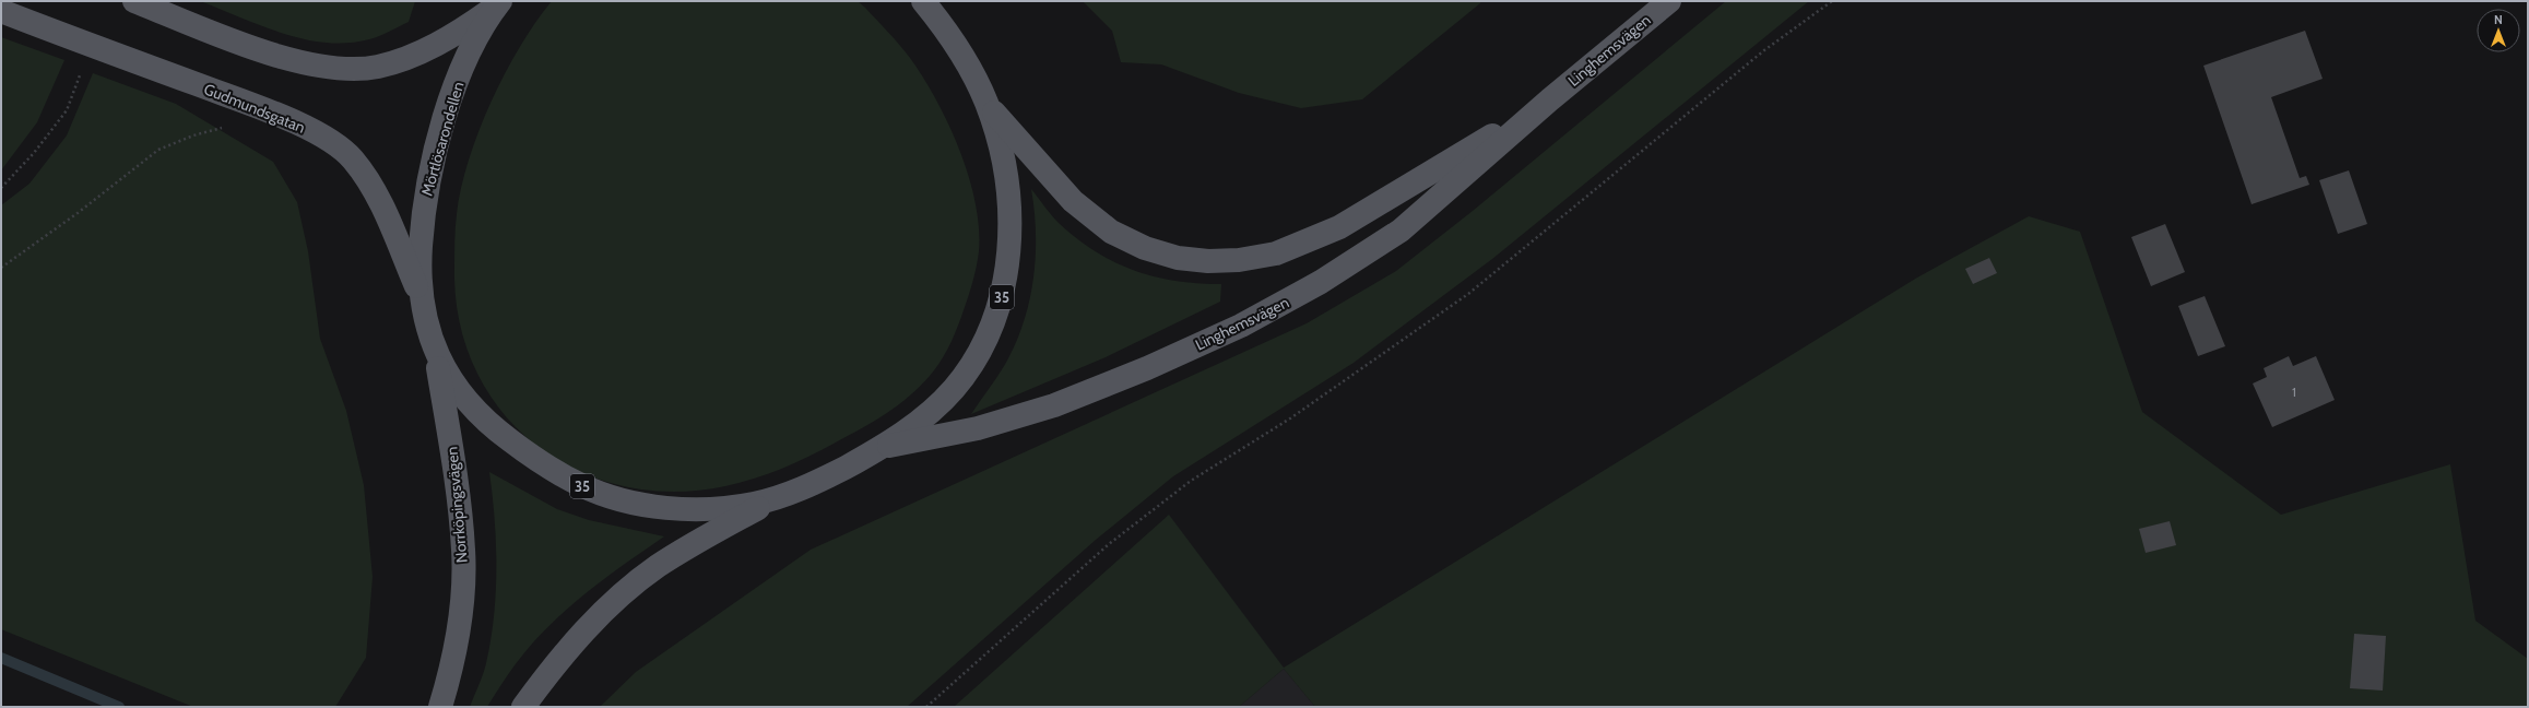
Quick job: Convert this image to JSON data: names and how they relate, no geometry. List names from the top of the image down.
{
  "streets": {
    "main road": [
      "Linghemsvägen",
      "Gudmundsgatan",
      "Mörtlösarondellen",
      "35",
      "Norrköpingsvägen"
    ]
  },
  "crossings": [
    ["Linghemsvägen", "Mörtlösarondellen"],
    ["Gudmundsgatan", "Mörtlösarondellen"],
    ["Mörtlösarondellen", "35"],
    ["Mörtlösarondellen", "Norrköpingsvägen"]
  ],
  "house_numbers": ["1"],
  "north": "top"
}
